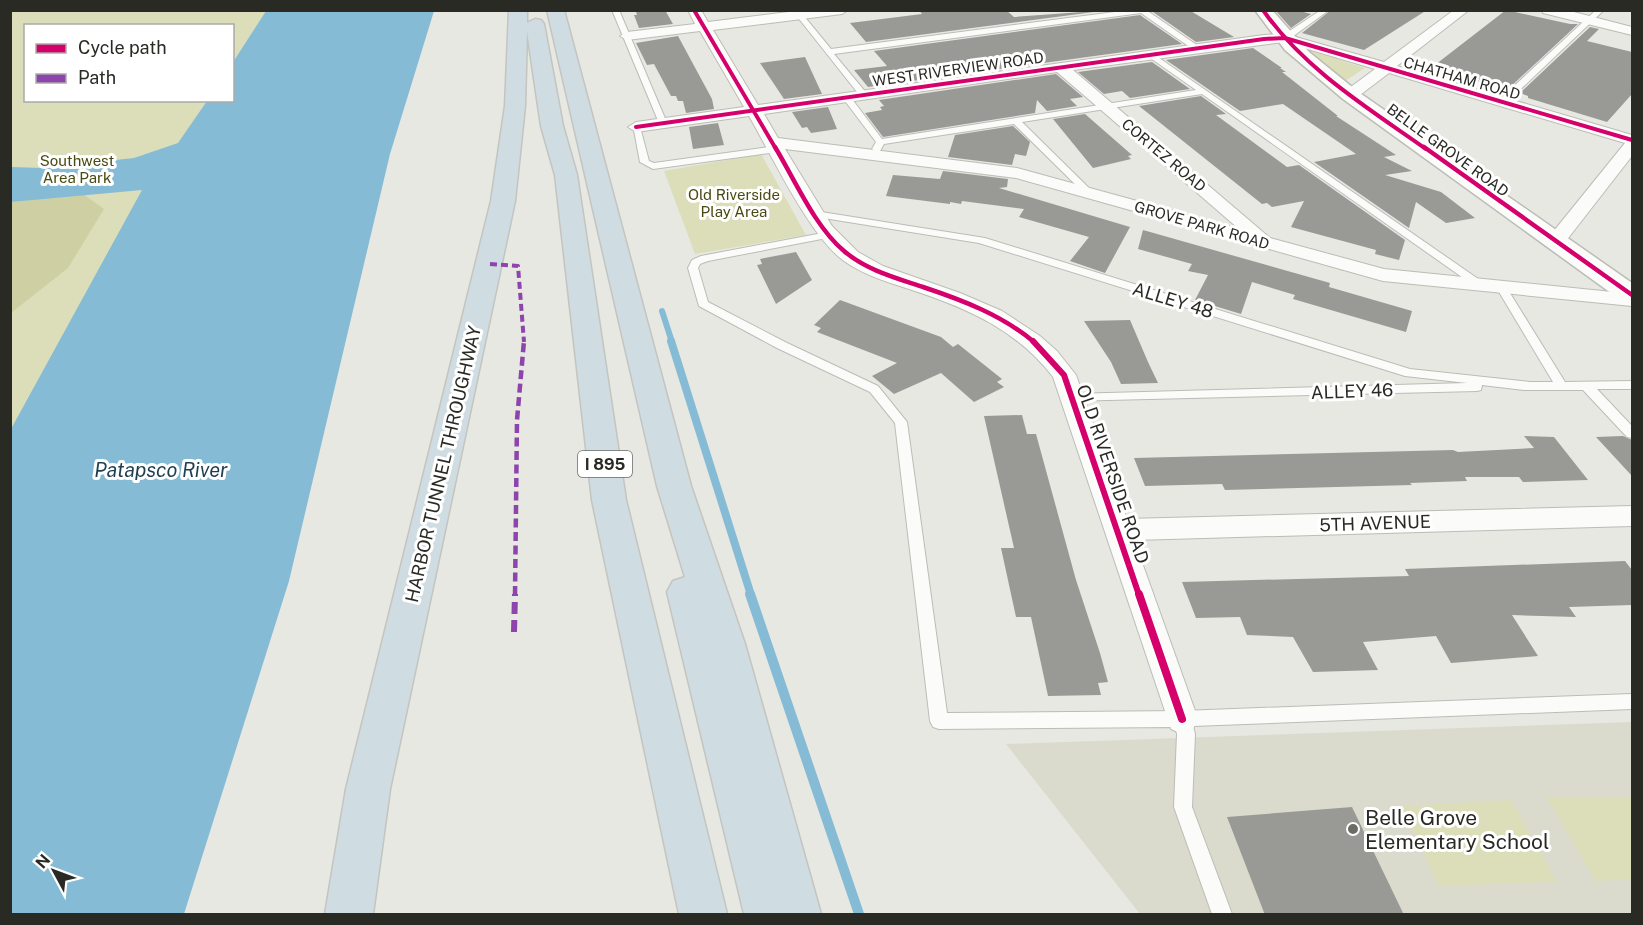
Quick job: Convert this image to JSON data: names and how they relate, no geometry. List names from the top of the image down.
{
  "streets": {
    "highway": ["HARBOR TUNNEL THROUGHWAY", "I 895"],
    "main road": ["BELLE GROVE ROAD"],
    "street": [
      "WEST RIVERVIEW ROAD",
      "CHATHAM ROAD",
      "CORTEZ ROAD",
      "GROVE PARK ROAD",
      "OLD RIVERSIDE ROAD",
      "5TH AVENUE"
    ],
    "lane": ["ALLEY 48", "ALLEY 46"]
  },
  "crossings": [
    ["WEST RIVERVIEW ROAD", "CHATHAM ROAD"],
    ["WEST RIVERVIEW ROAD", "BELLE GROVE ROAD"],
    ["WEST RIVERVIEW ROAD", "CORTEZ ROAD"],
    ["WEST RIVERVIEW ROAD", "OLD RIVERSIDE ROAD"],
    ["CHATHAM ROAD", "BELLE GROVE ROAD"],
    ["BELLE GROVE ROAD", "GROVE PARK ROAD"],
    ["CORTEZ ROAD", "GROVE PARK ROAD"],
    ["GROVE PARK ROAD", "OLD RIVERSIDE ROAD"],
    ["ALLEY 48", "ALLEY 46"],
    ["ALLEY 48", "OLD RIVERSIDE ROAD"],
    ["ALLEY 46", "OLD RIVERSIDE ROAD"],
    ["OLD RIVERSIDE ROAD", "5TH AVENUE"]
  ],
  "water": ["Patapsco River"],
  "parks": ["Southwest Area Park", "Old Riverside Play Area"],
  "places": ["Belle Grove Elementary School"],
  "legend": ["Cycle path", "Path"],
  "north": "top left"
}
